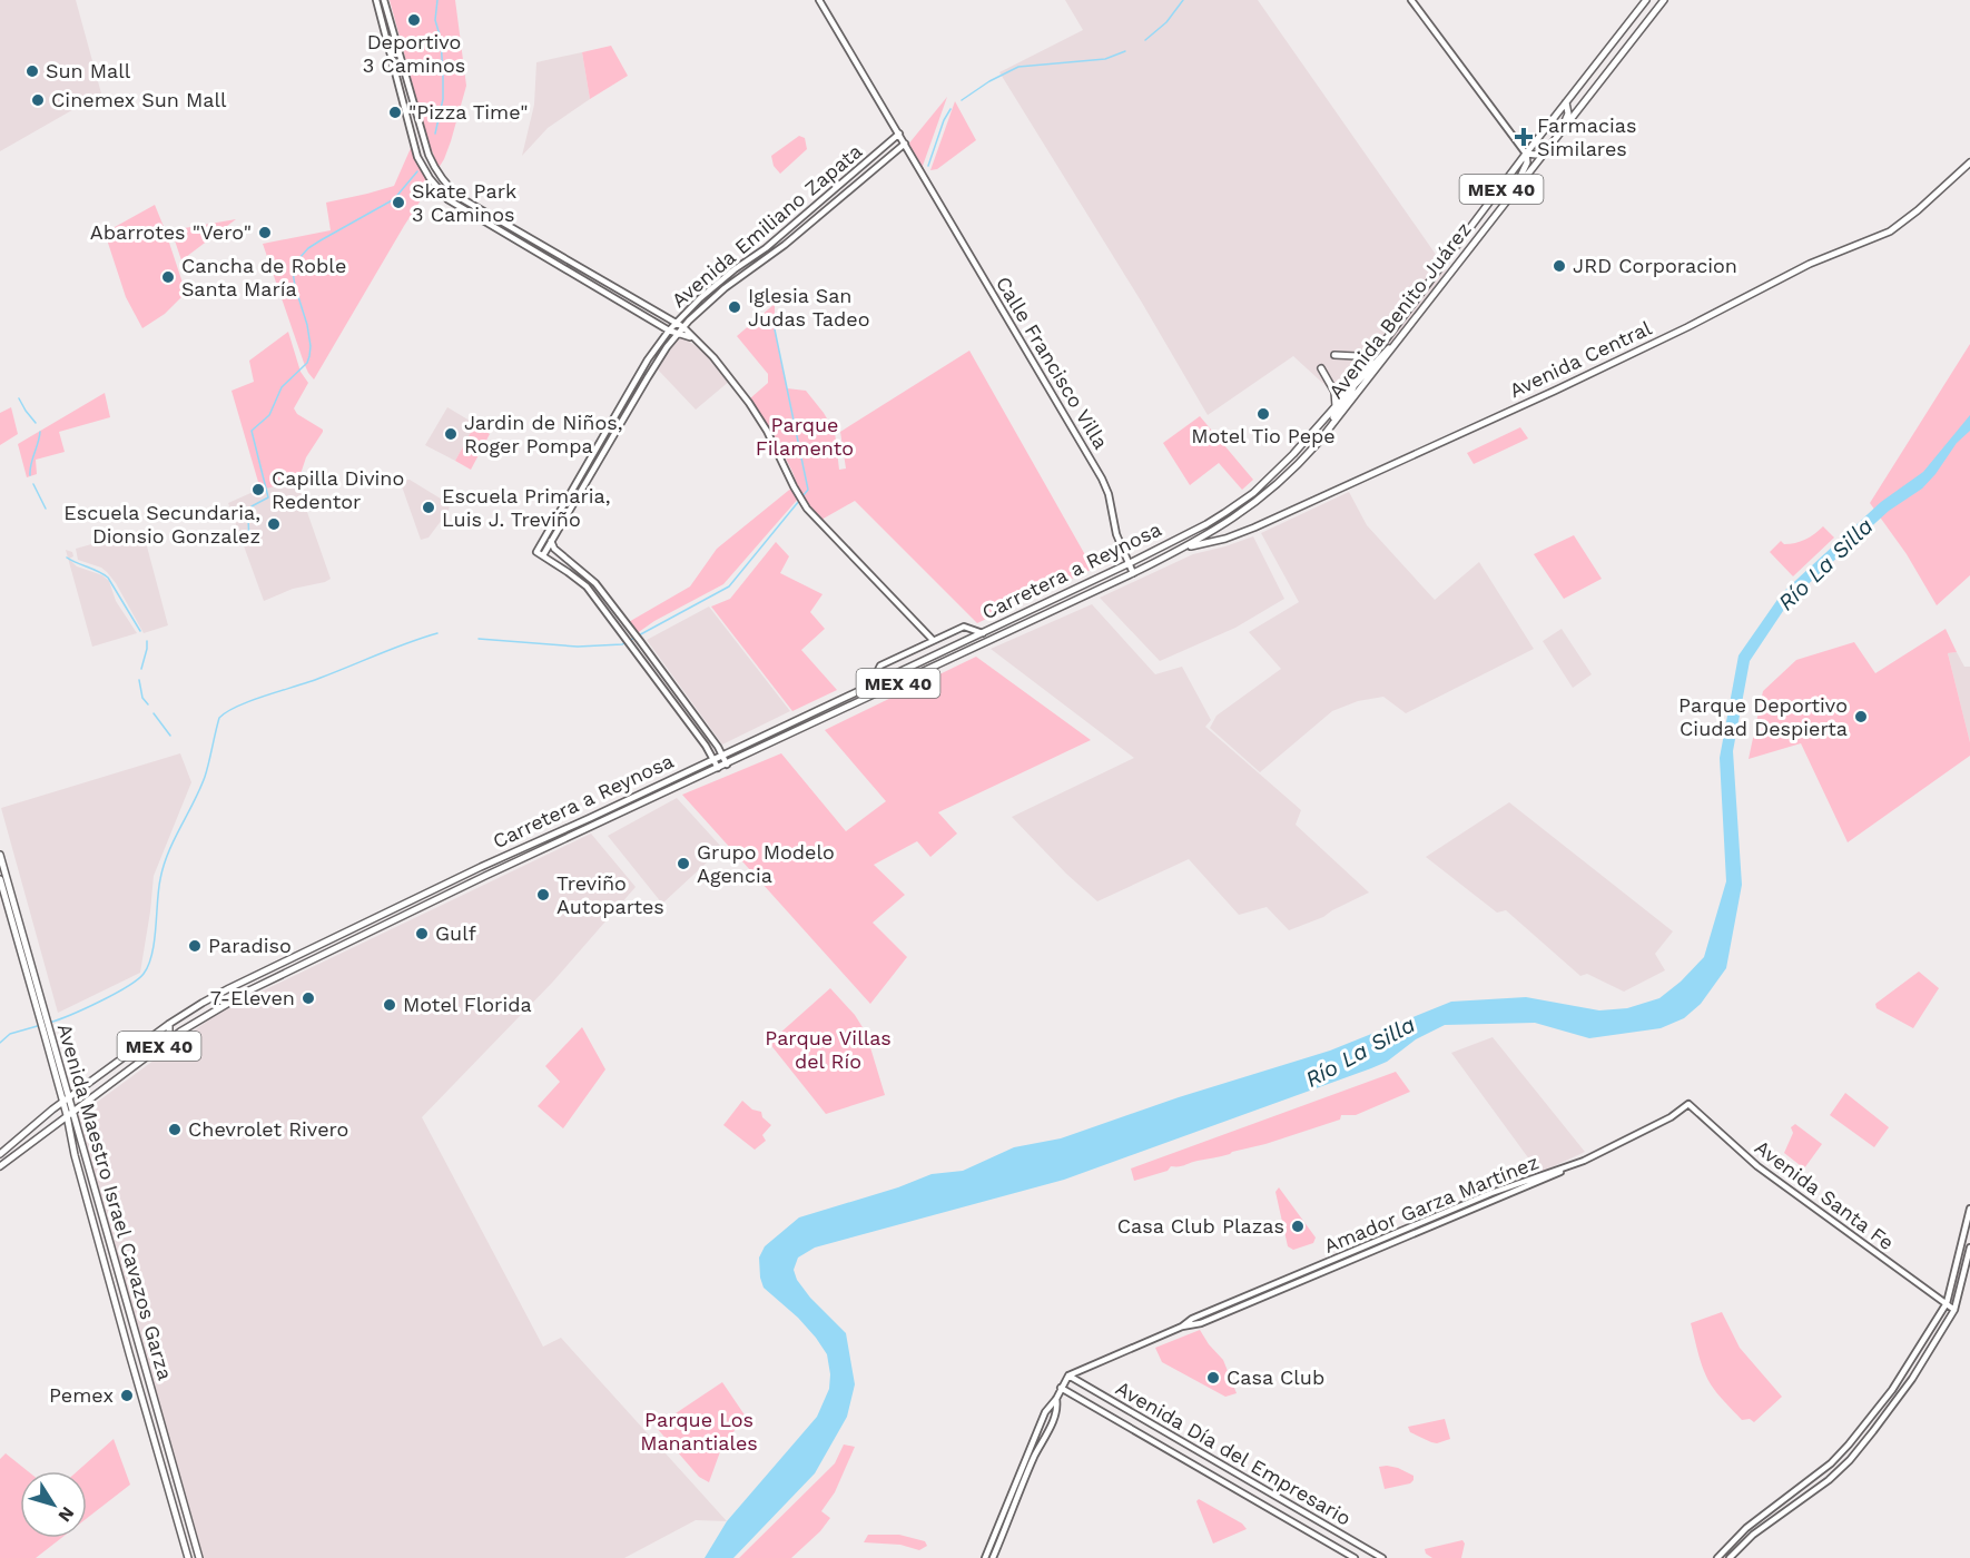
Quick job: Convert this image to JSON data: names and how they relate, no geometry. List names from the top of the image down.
{
  "streets": {
    "main road": [
      "MEX 40",
      "Avenida Benito Juárez",
      "Avenida Central",
      "Carretera a Reynosa",
      "Avenida Maestro Israel Cavazos Garza"
    ],
    "street": [
      "Avenida Emiliano Zapata",
      "Calle Francisco Villa",
      "Avenida Santa Fe",
      "Amador Garza Martínez",
      "Avenida Día del Empresario"
    ]
  },
  "crossings": [
    ["Avenida Emiliano Zapata", "Calle Francisco Villa"],
    ["Avenida Benito Juárez", "Avenida Central"],
    ["Avenida Benito Juárez", "Carretera a Reynosa"],
    ["Avenida Central", "Carretera a Reynosa"],
    ["Calle Francisco Villa", "Carretera a Reynosa"],
    ["Carretera a Reynosa", "Avenida Maestro Israel Cavazos Garza"],
    ["Avenida Santa Fe", "Amador Garza Martínez"],
    ["Amador Garza Martínez", "Avenida Día del Empresario"]
  ],
  "water": ["Río La Silla"],
  "parks": ["Parque Filamento", "Parque Villas del Río", "Parque Los Manantiales"],
  "places": {
    "other": [
      "Deportivo 3 Caminos",
      "Sun Mall",
      "Cinemex Sun Mall",
      "\"Pizza Time\"",
      "Skate Park 3 Caminos",
      "Abarrotes \"Vero\"",
      "JRD Corporacion",
      "Cancha de Roble Santa María",
      "Iglesia San Judas Tadeo",
      "Motel Tio Pepe",
      "Jardin de Niños, Roger Pompa",
      "Capilla Divino Redentor",
      "Escuela Primaria, Luis J. Treviño",
      "Escuela Secundaria, Dionsio Gonzalez",
      "Parque Deportivo Ciudad Despierta",
      "Grupo Modelo Agencia",
      "Treviño Autopartes",
      "Gulf",
      "Paradiso",
      "7-Eleven",
      "Motel Florida",
      "Chevrolet Rivero",
      "Casa Club Plazas",
      "Casa Club",
      "Pemex"
    ],
    "health": ["Farmacias Similares"]
  },
  "north": "bottom right"
}
